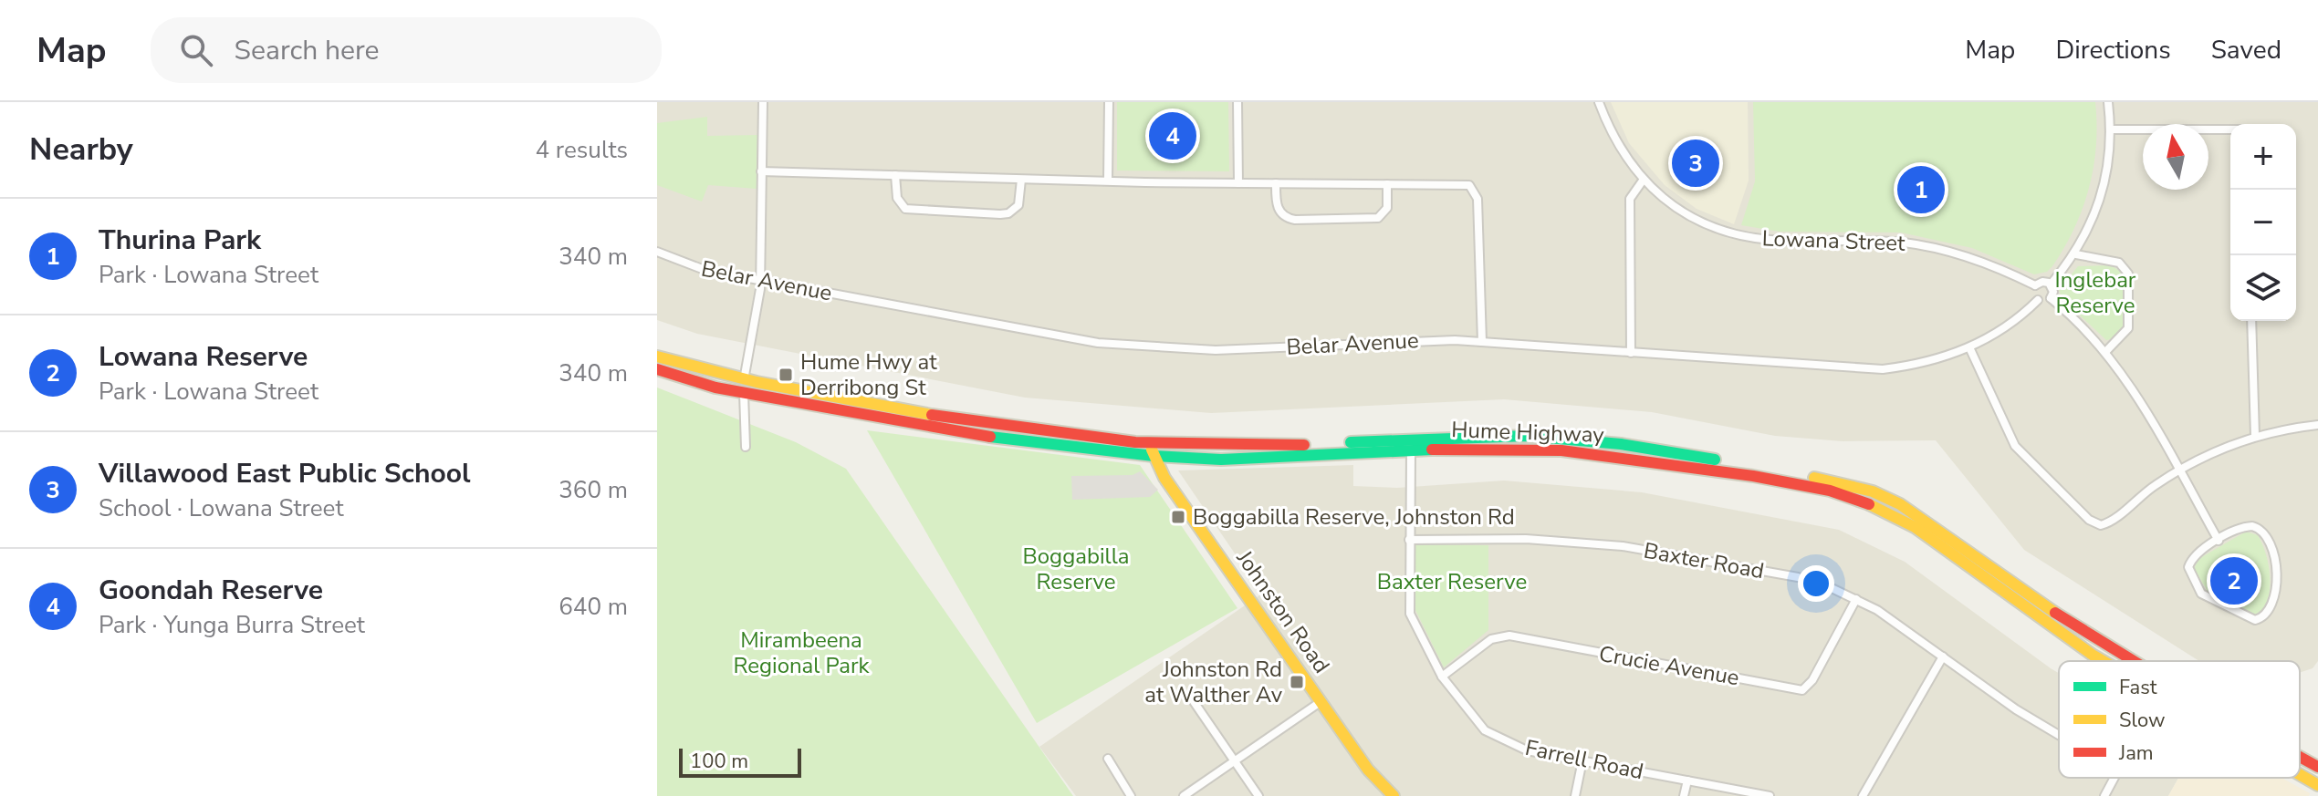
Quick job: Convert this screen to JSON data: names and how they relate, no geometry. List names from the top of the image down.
{
  "streets": {
    "main road": ["Hume Highway", "Johnston Road"],
    "street": [
      "Lowana Street",
      "Belar Avenue",
      "Baxter Road",
      "Crucie Avenue",
      "Farrell Road"
    ]
  },
  "crossings": [
    ["Lowana Street", "Belar Avenue"],
    ["Hume Highway", "Johnston Road"],
    ["Hume Highway", "Farrell Road"],
    ["Baxter Road", "Crucie Avenue"],
    ["Baxter Road", "Farrell Road"],
    ["Crucie Avenue", "Farrell Road"]
  ],
  "parks": [
    "Inglebar Reserve",
    "Boggabilla Reserve",
    "Baxter Reserve",
    "Mirambeena Regional Park"
  ],
  "places": {
    "transit": ["Hume Hwy at Derribong St", "Boggabilla Reserve, Johnston Rd", "Johnston Rd at Walther Av"]
  },
  "legend": ["Fast", "Slow", "Jam"],
  "scale_bar": "100 m",
  "north": "top",
  "page": {
    "header": "Map",
    "search": "Search here",
    "nav": ["Map", "Directions", "Saved"],
    "heading": ["Nearby", "4 results"],
    "pins": [
      "4",
      "3",
      "1",
      "2"
    ],
    "map_buttons": ["+", "−"],
    "list": [
      {
        "mark": "1",
        "name": "Thurina Park",
        "note": "Park · Lowana Street",
        "value": "340 m"
      },
      {
        "mark": "2",
        "name": "Lowana Reserve",
        "note": "Park · Lowana Street",
        "value": "340 m"
      },
      {
        "mark": "3",
        "name": "Villawood East Public School",
        "note": "School · Lowana Street",
        "value": "360 m"
      },
      {
        "mark": "4",
        "name": "Goondah Reserve",
        "note": "Park · Yunga Burra Street",
        "value": "640 m"
      }
    ],
    "scale": "100 m"
  }
}
